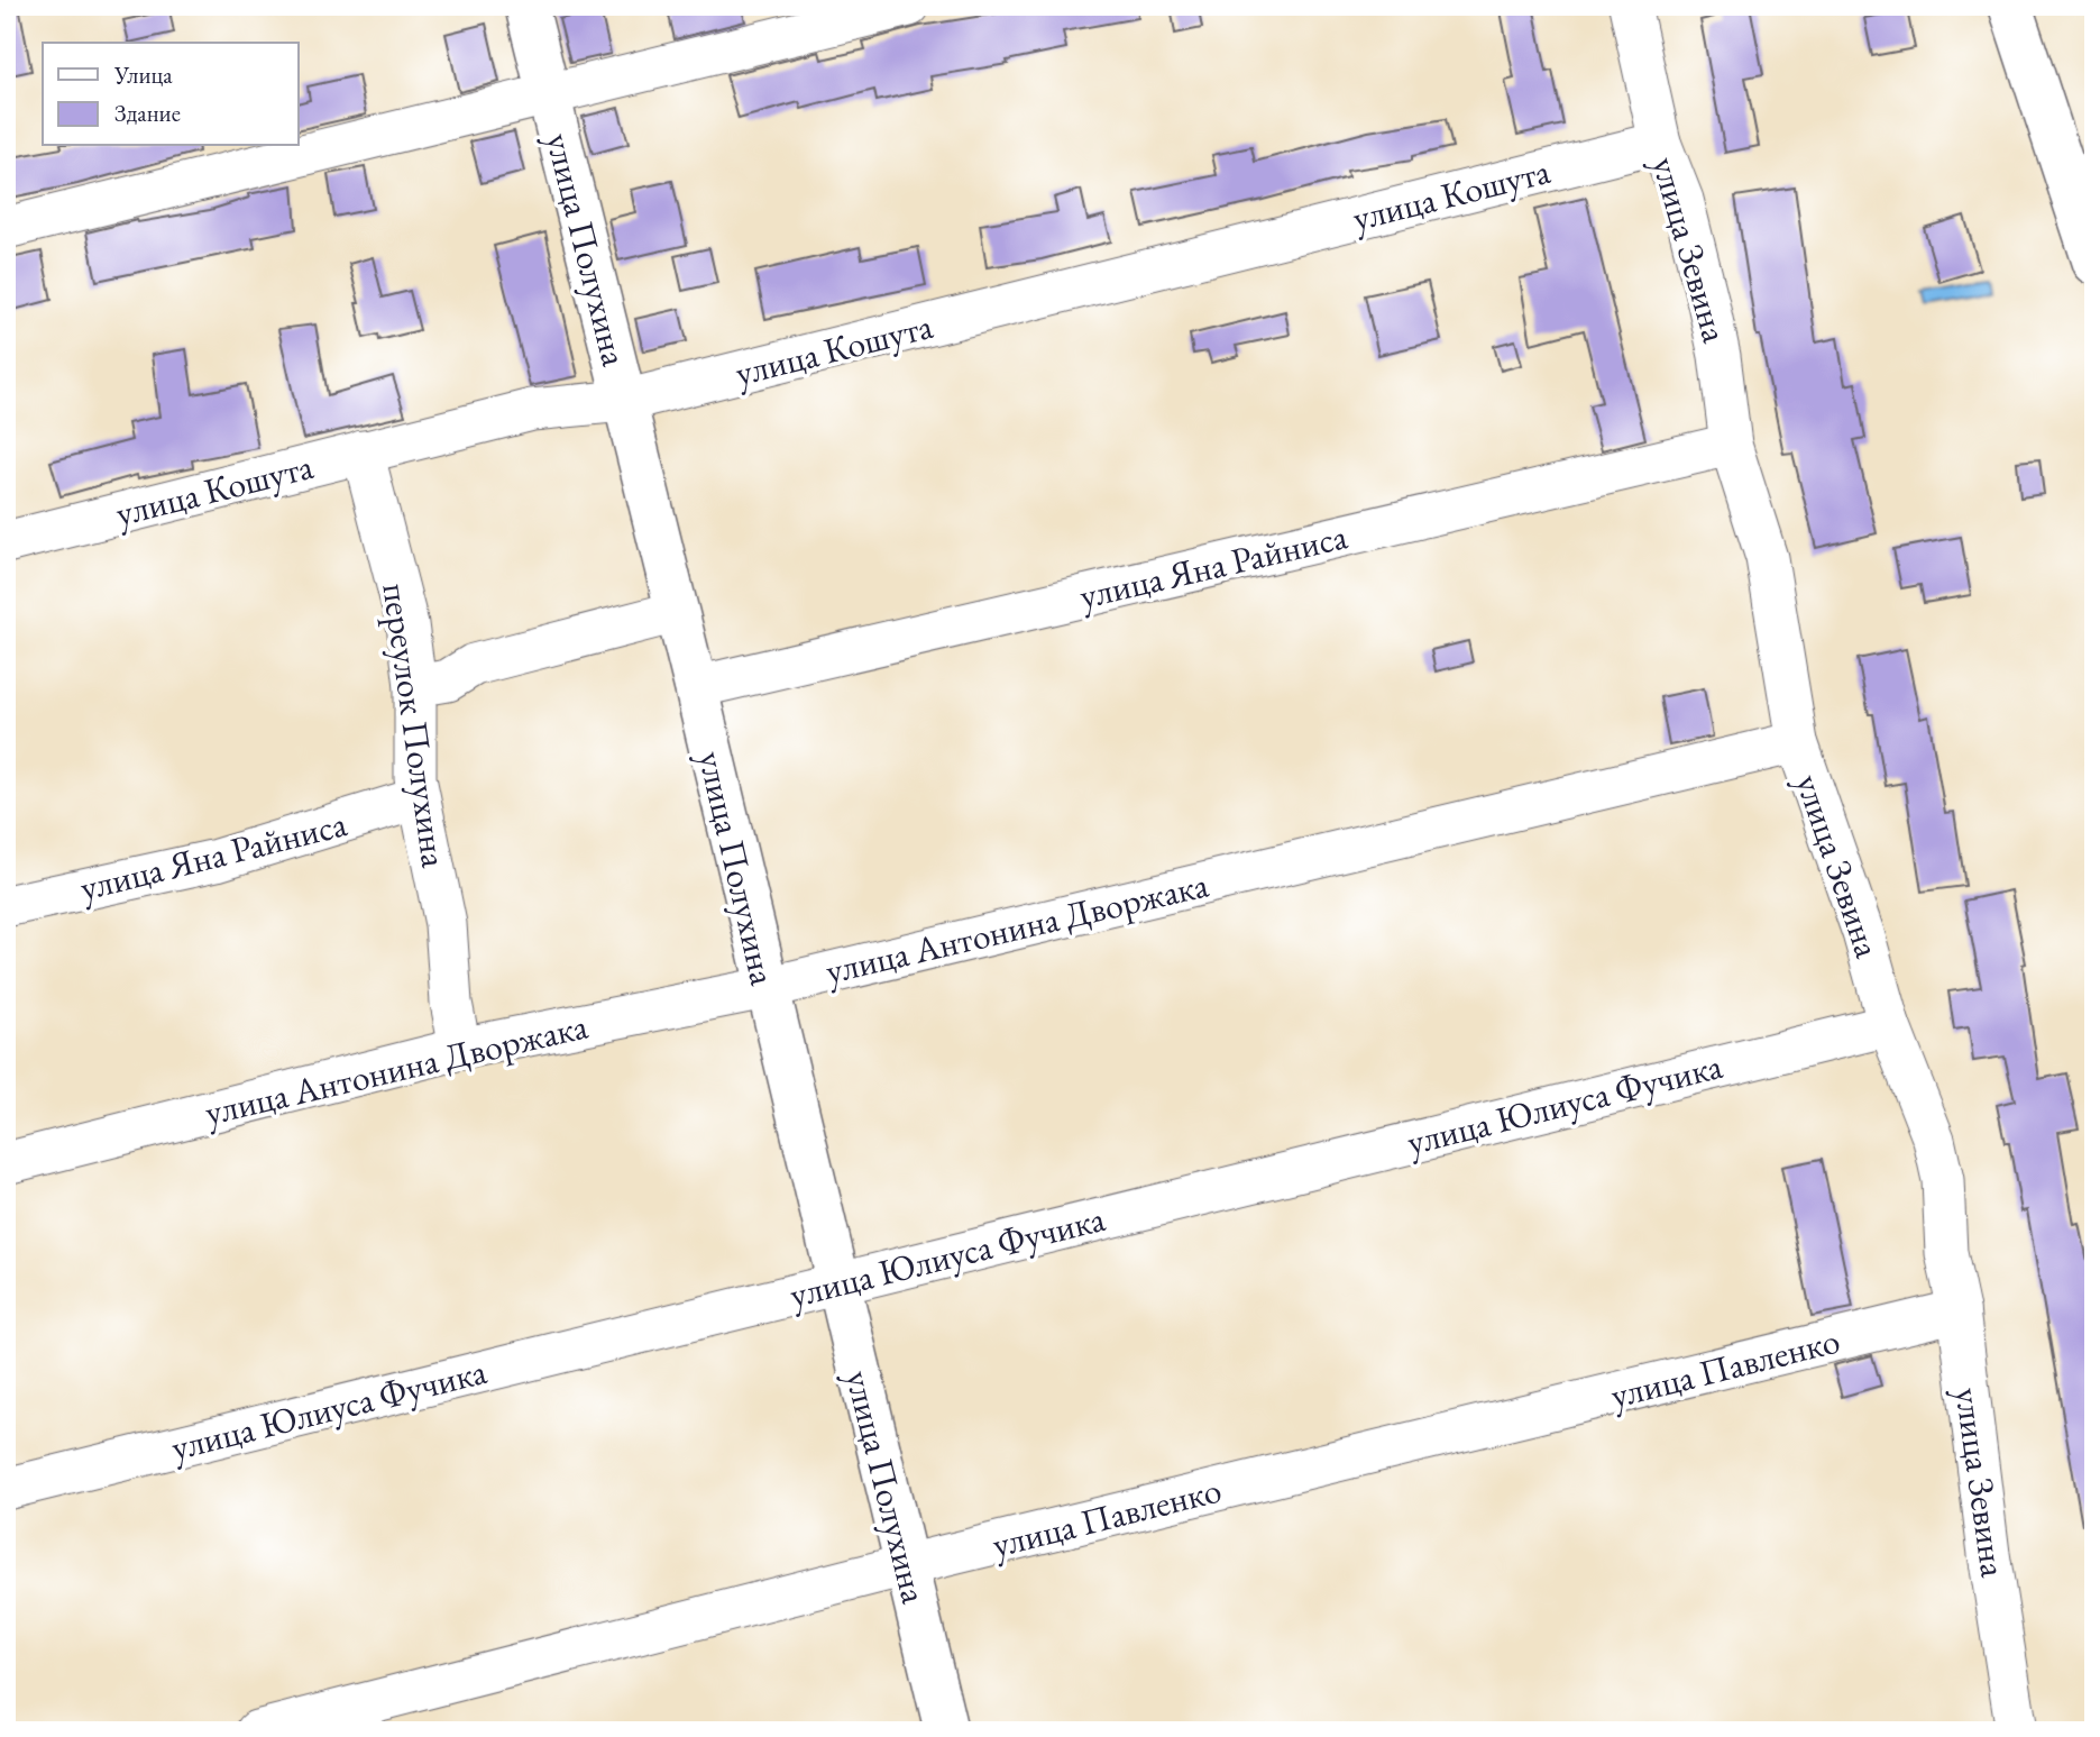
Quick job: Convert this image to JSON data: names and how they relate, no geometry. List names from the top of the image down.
{
  "streets": {
    "main road": ["улица Полухина"],
    "street": [
      "улица Кошута",
      "улица Зевина",
      "улица Яна Райниса",
      "переулок Полухина",
      "улица Антонина Дворжака",
      "улица Юлиуса Фучика",
      "улица Павленко"
    ]
  },
  "crossings": [
    ["улица Кошута", "улица Полухина"],
    ["улица Кошута", "улица Зевина"],
    ["улица Кошута", "переулок Полухина"],
    ["улица Полухина", "улица Яна Райниса"],
    ["улица Полухина", "улица Антонина Дворжака"],
    ["улица Полухина", "улица Юлиуса Фучика"],
    ["улица Полухина", "улица Павленко"],
    ["улица Зевина", "улица Яна Райниса"],
    ["улица Зевина", "улица Антонина Дворжака"],
    ["улица Зевина", "улица Юлиуса Фучика"],
    ["улица Зевина", "улица Павленко"],
    ["улица Яна Райниса", "переулок Полухина"],
    ["переулок Полухина", "улица Антонина Дворжака"]
  ],
  "legend": ["Улица", "Здание"]
}
